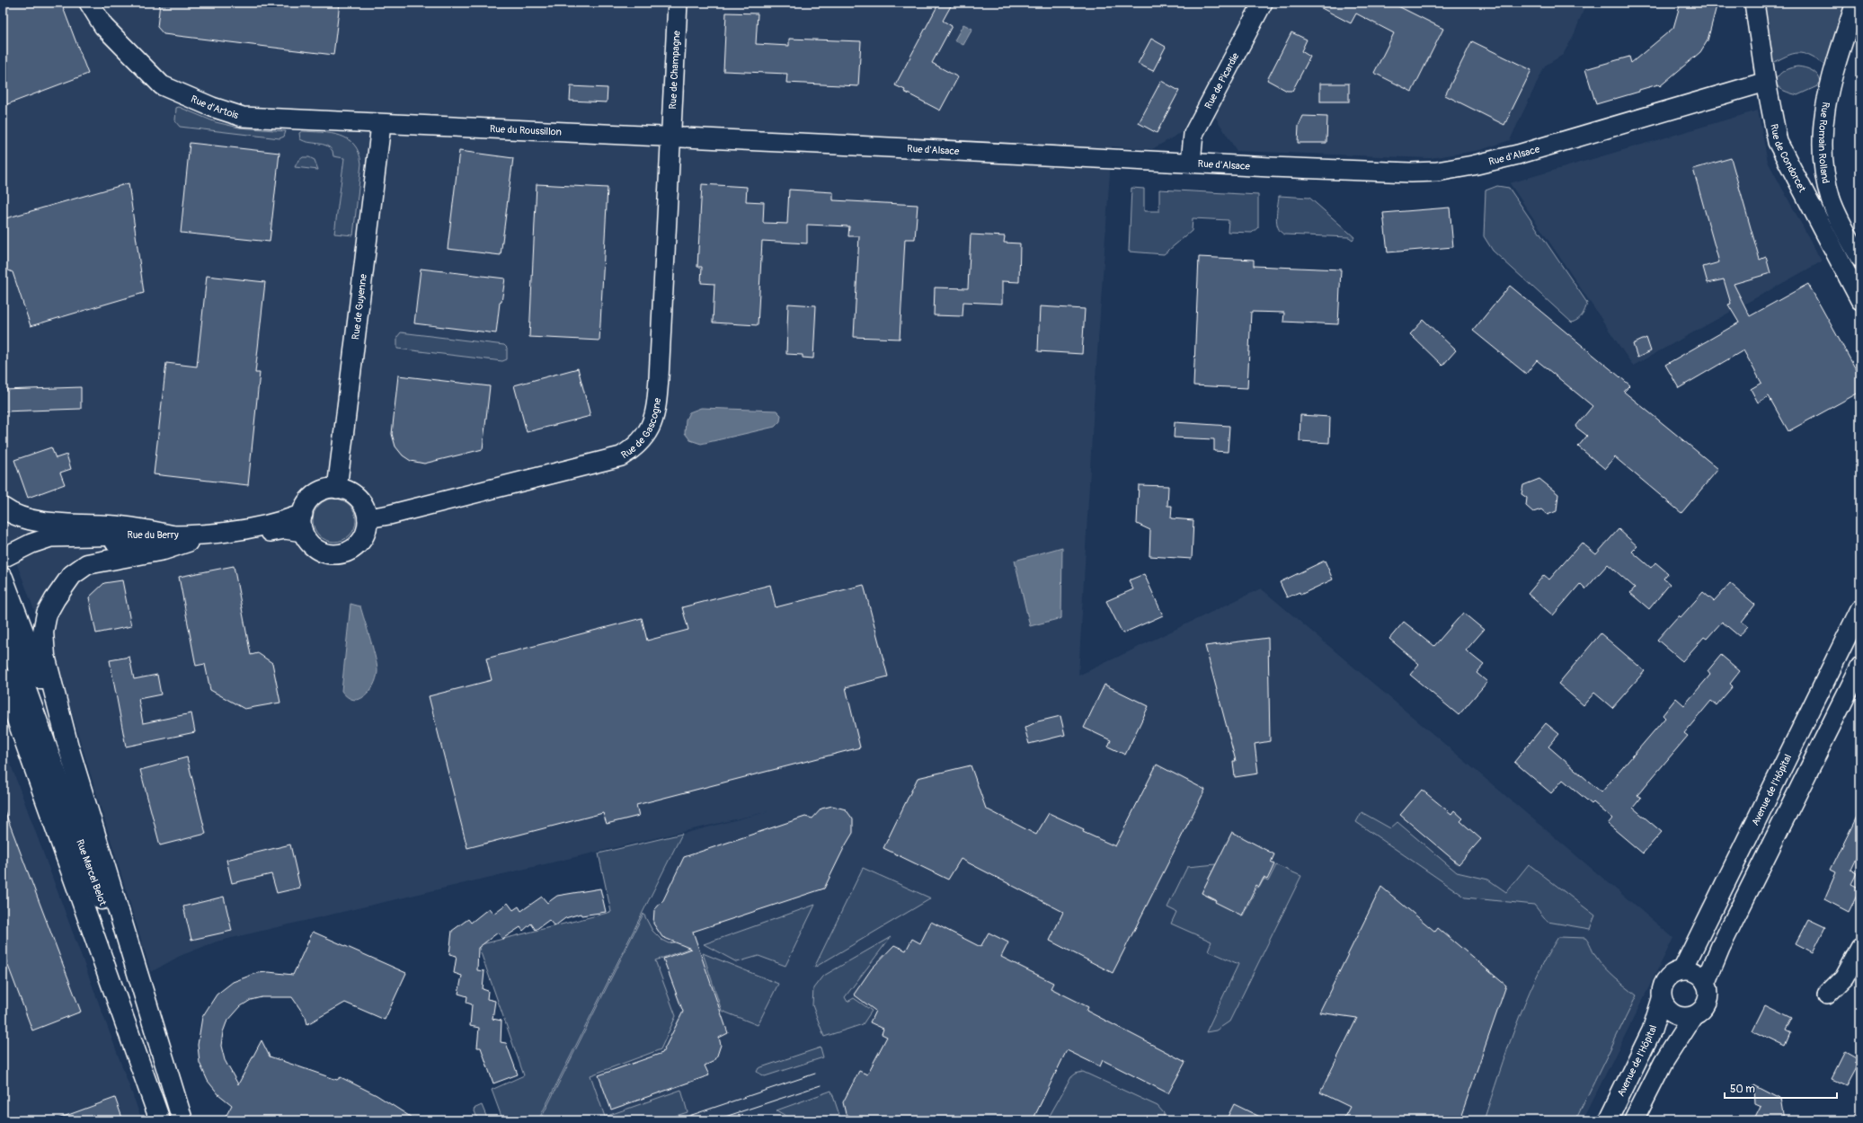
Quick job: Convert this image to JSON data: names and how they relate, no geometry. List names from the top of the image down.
{
  "streets": {
    "main road": ["Rue Marcel Belot"],
    "street": [
      "Rue de Champagne",
      "Rue de Picardie",
      "Rue d'Artois",
      "Rue du Roussillon",
      "Rue Romain Rolland",
      "Rue d'Alsace",
      "Rue de Condorcet",
      "Rue de Guyenne",
      "Rue de Gascogne",
      "Rue du Berry",
      "Avenue de l'Hôpital"
    ]
  },
  "crossings": [
    ["Rue de Champagne", "Rue du Roussillon"],
    ["Rue de Champagne", "Rue d'Alsace"],
    ["Rue de Champagne", "Rue de Gascogne"],
    ["Rue de Picardie", "Rue d'Alsace"],
    ["Rue d'Artois", "Rue du Roussillon"],
    ["Rue d'Artois", "Rue de Guyenne"],
    ["Rue du Roussillon", "Rue d'Alsace"],
    ["Rue du Roussillon", "Rue de Guyenne"],
    ["Rue du Roussillon", "Rue de Gascogne"],
    ["Rue d'Alsace", "Rue de Condorcet"],
    ["Rue d'Alsace", "Rue de Gascogne"],
    ["Rue de Guyenne", "Rue de Gascogne"],
    ["Rue de Guyenne", "Rue du Berry"],
    ["Rue de Gascogne", "Rue du Berry"]
  ],
  "scale_bar": "50 m"
}
